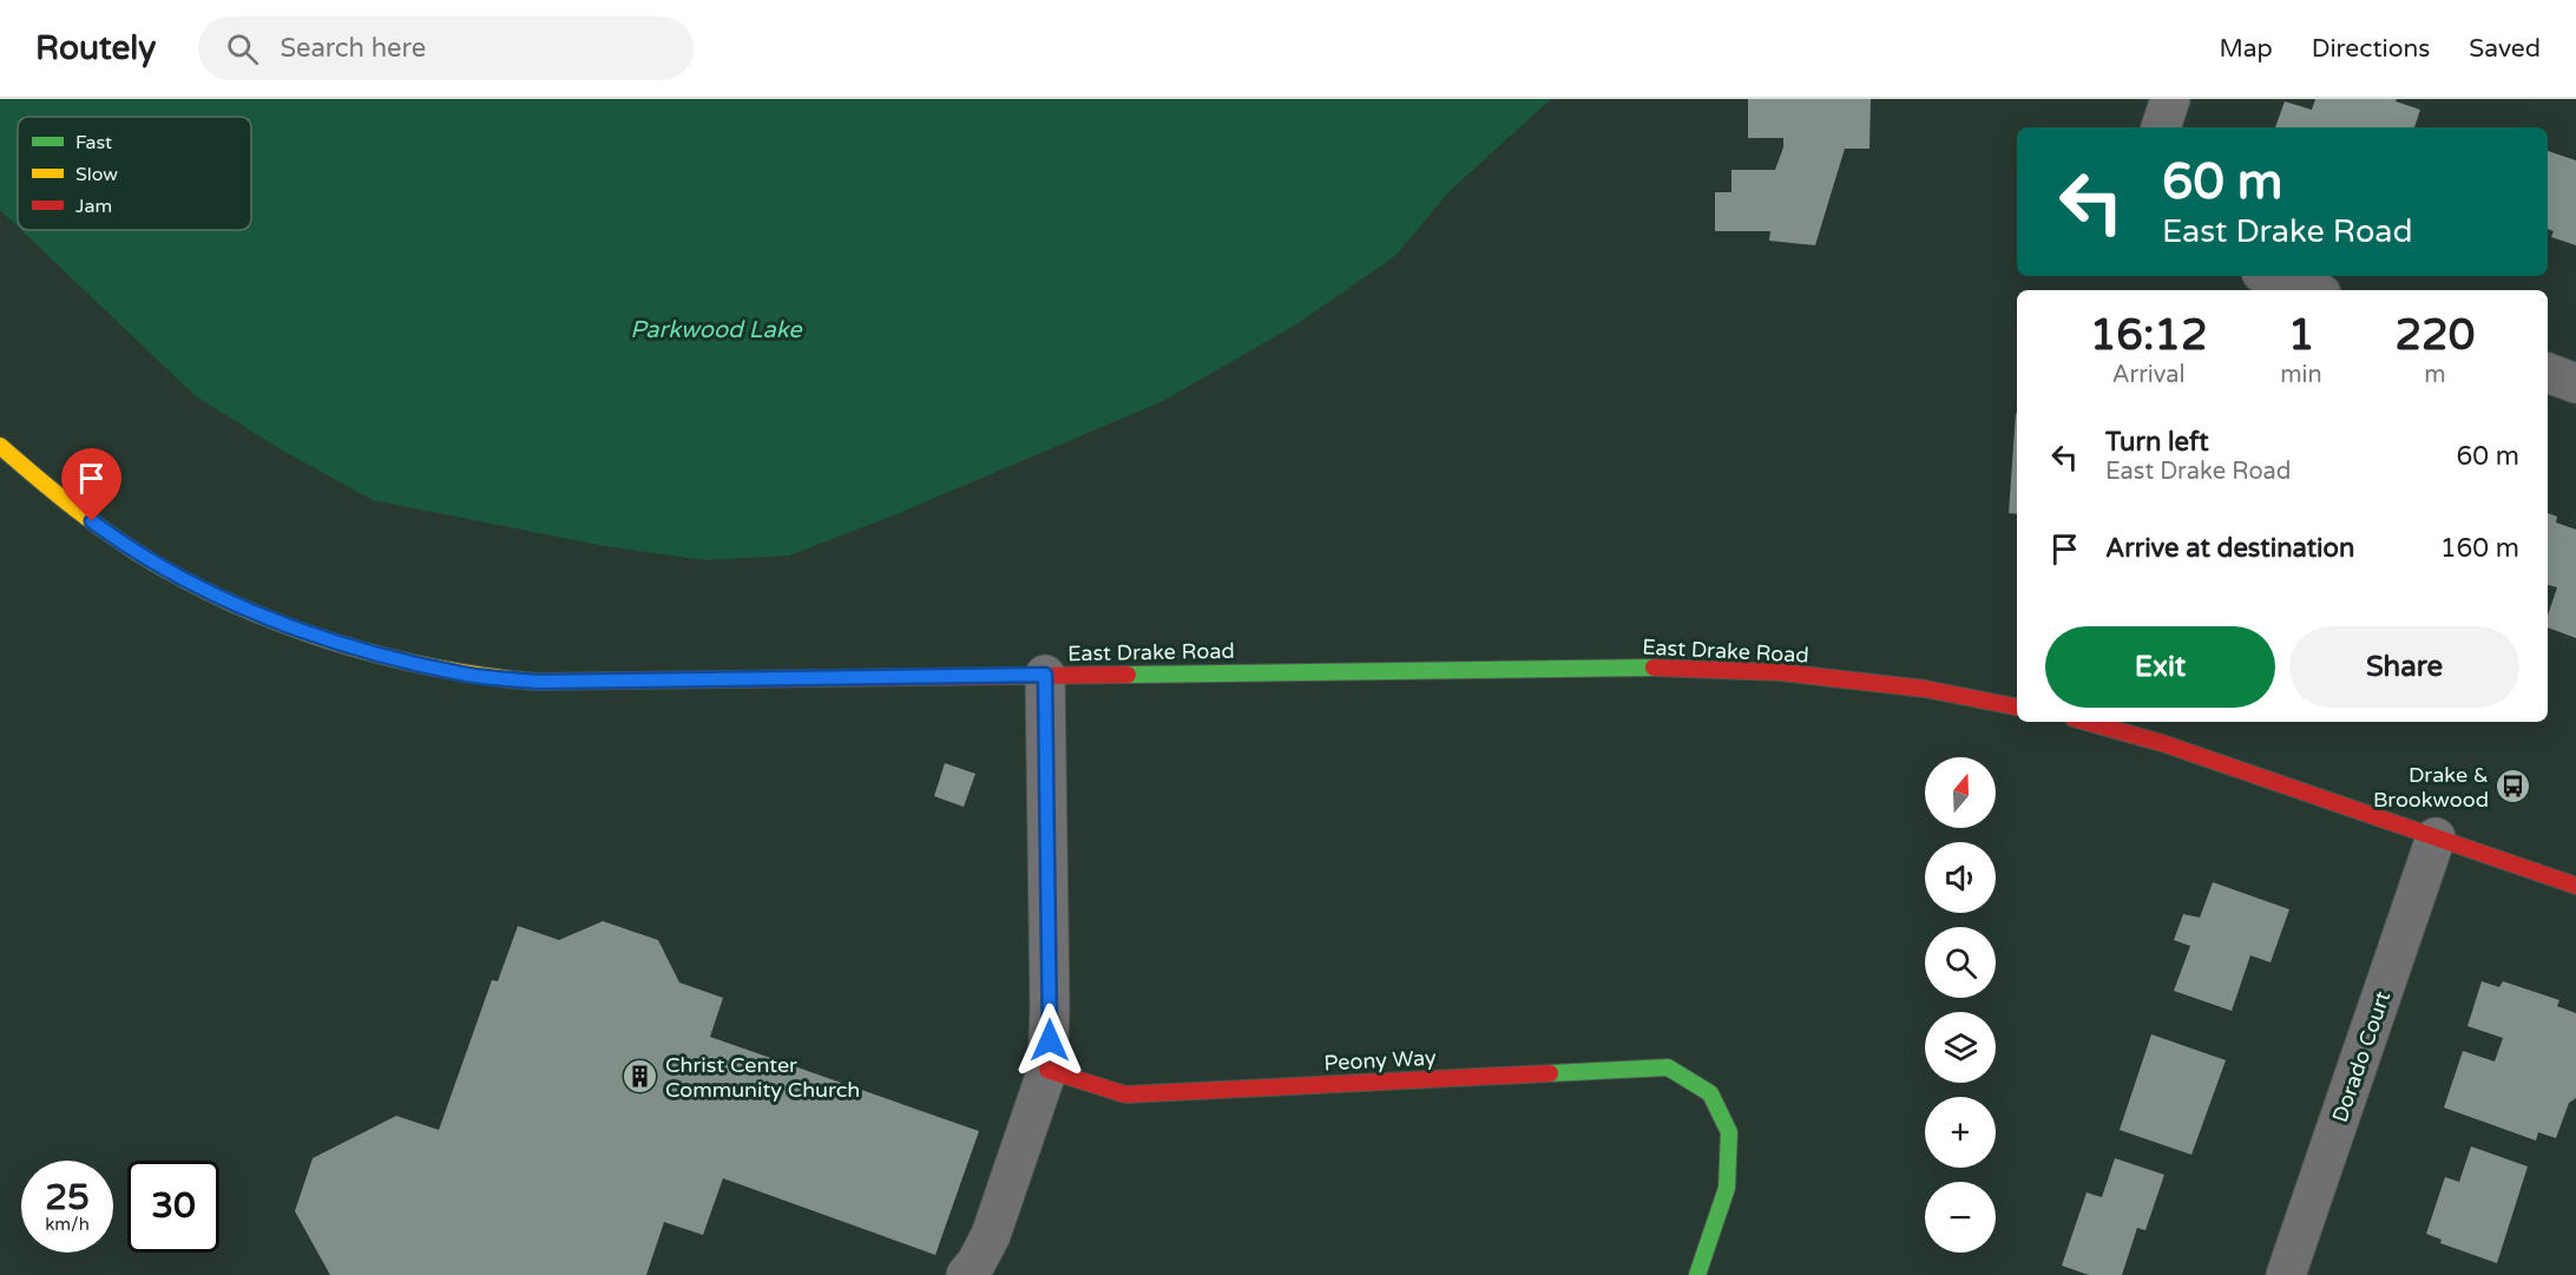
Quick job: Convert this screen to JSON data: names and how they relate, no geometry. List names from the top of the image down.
{
  "streets": {
    "main road": ["East Drake Road", "Peony Way"],
    "street": ["Dorado Court"]
  },
  "water": ["Parkwood Lake"],
  "places": {
    "bus stop": ["Drake & Brookwood"],
    "building": ["Christ Center Community Church"]
  },
  "legend": ["Fast", "Slow", "Jam"],
  "north": "top",
  "page": {
    "header": "Routely",
    "search": "Search here",
    "nav": ["Map", "Directions", "Saved"],
    "turn": ["60 m", "East Drake Road"],
    "eta": [
      "16:12",
      "Arrival",
      "1",
      "min",
      "220",
      "m"
    ],
    "list": [
      {
        "name": "Turn left",
        "note": "East Drake Road",
        "value": "60 m"
      },
      {
        "name": "Arrive at destination",
        "value": "160 m"
      }
    ],
    "buttons": ["Exit", "Share"],
    "map_buttons": ["+", "−"],
    "speed": "25 km/h",
    "limit": "30"
  }
}
